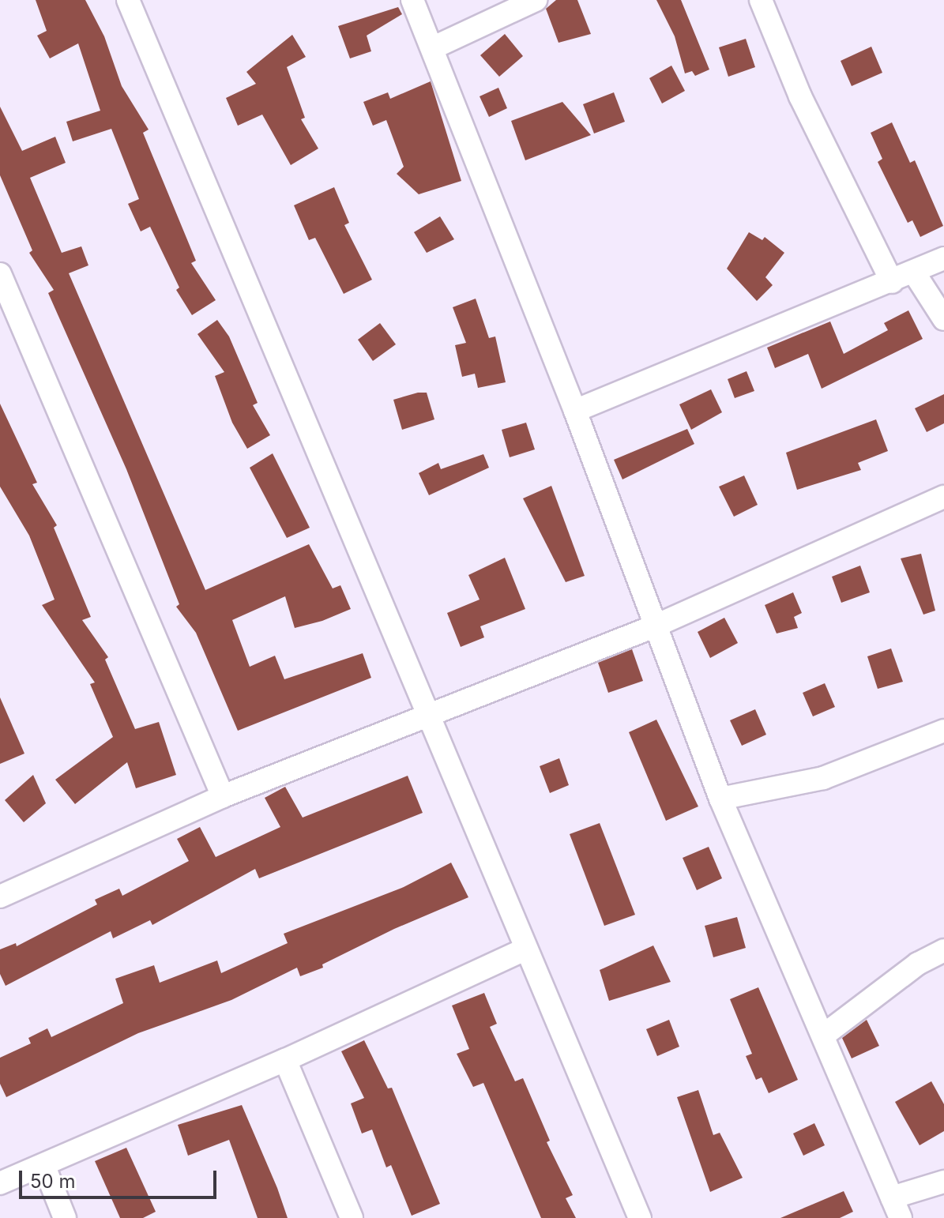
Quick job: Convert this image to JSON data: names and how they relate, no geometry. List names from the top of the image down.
{
  "scale_bar": "50 m"
}
